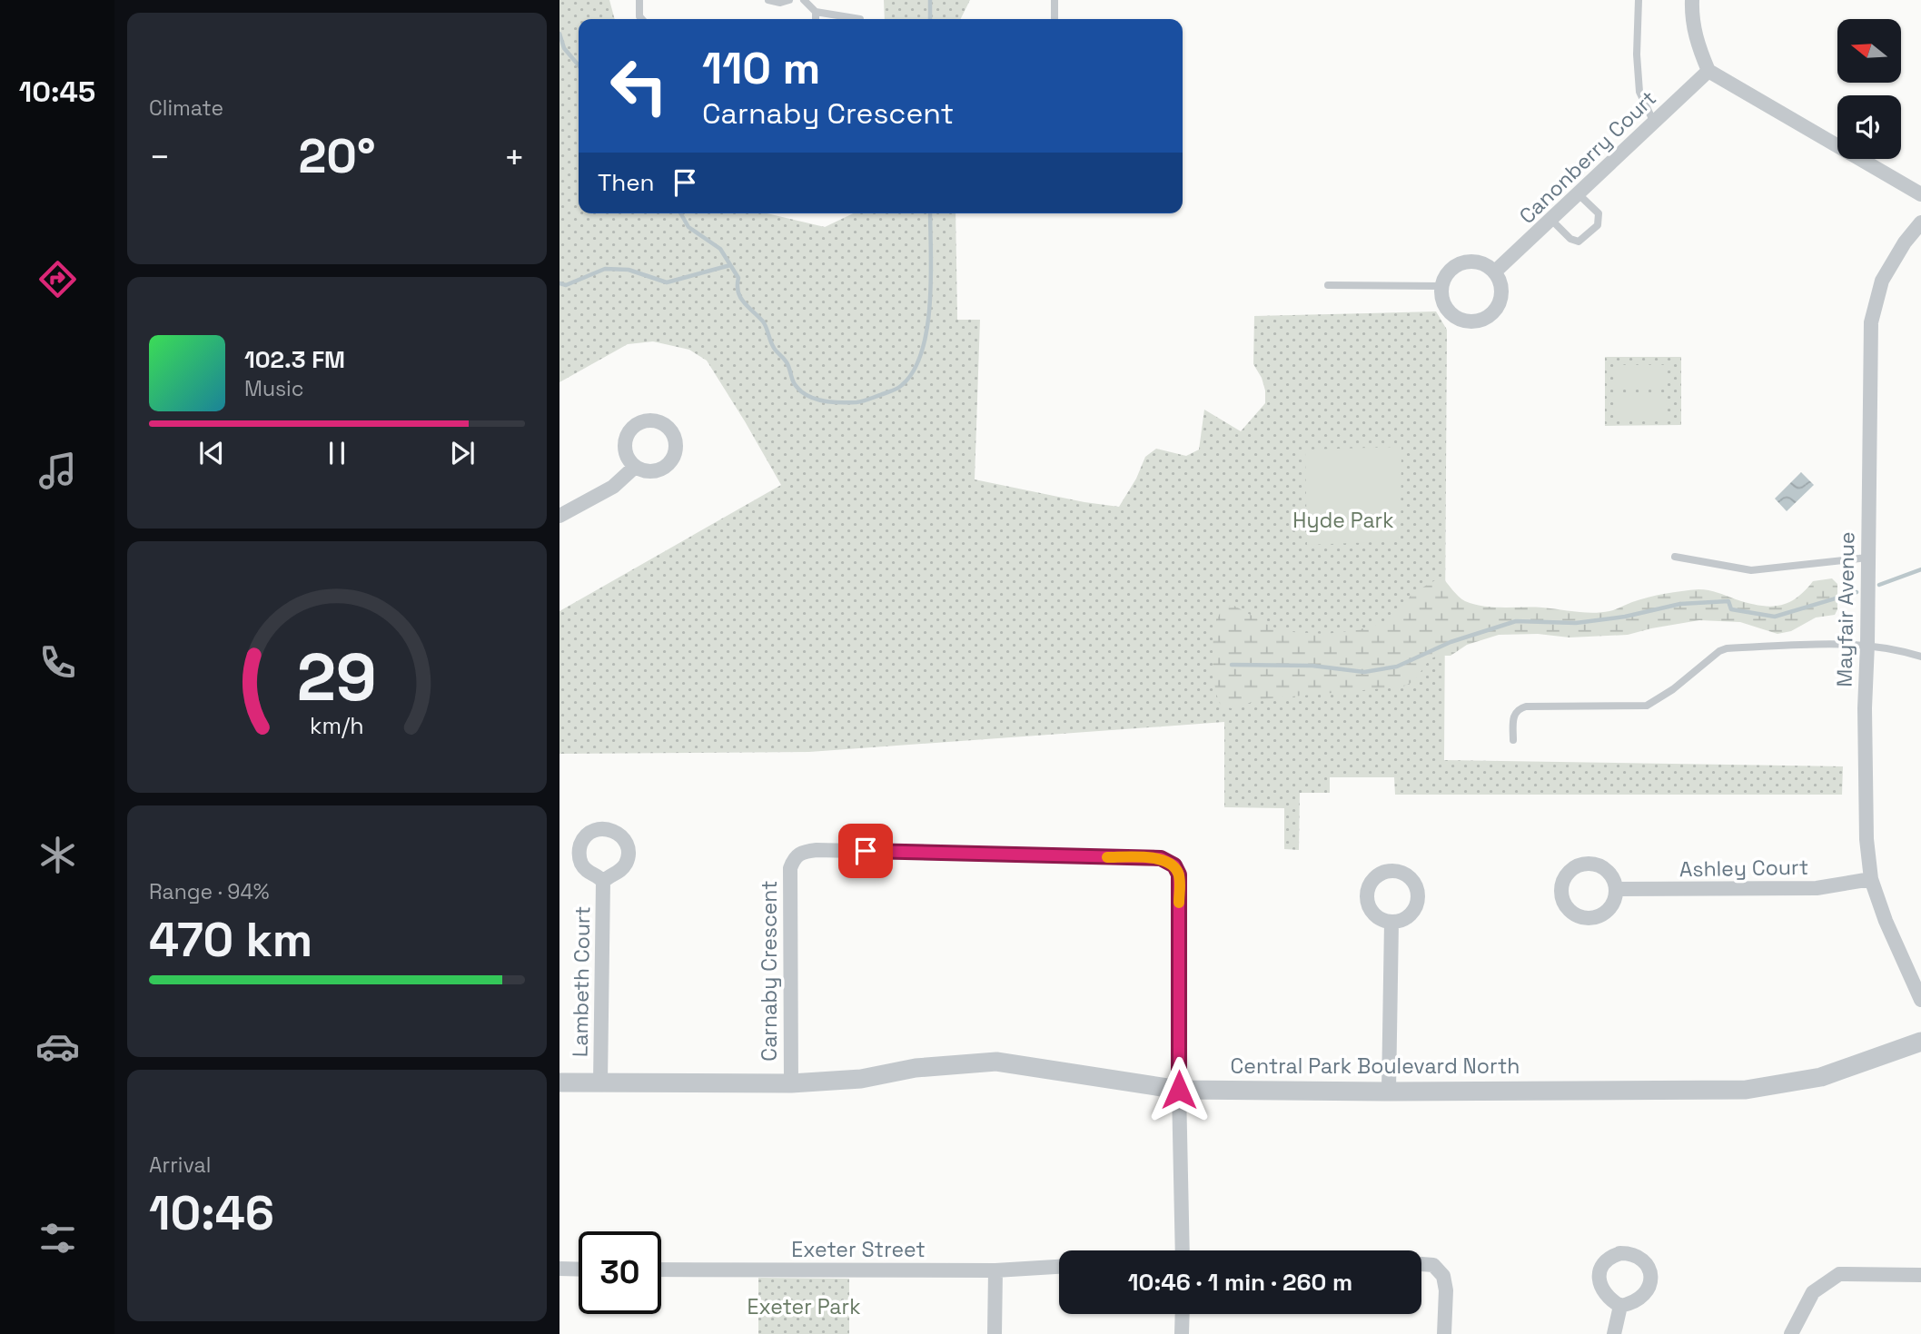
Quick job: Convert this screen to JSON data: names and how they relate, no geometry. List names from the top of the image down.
{
  "streets": {
    "street": [
      "Canonberry Court",
      "Mayfair Avenue",
      "Ashley Court",
      "Carnaby Crescent",
      "Lambeth Court",
      "Central Park Boulevard North",
      "Exeter Street"
    ]
  },
  "crossings": [
    ["Mayfair Avenue", "Ashley Court"],
    ["Carnaby Crescent", "Central Park Boulevard North"],
    ["Lambeth Court", "Central Park Boulevard North"]
  ],
  "parks": ["Hyde Park", "Exeter Park"],
  "north": "left",
  "page": {
    "tabs": "10:45",
    "tile": [
      "Climate",
      ["Range · 94%", "470 km"],
      ["Arrival", "10:46"]
    ],
    "turn": ["110 m", "Carnaby Crescent"],
    "heat": ["−", "20°", "+"],
    "then": "Then",
    "song": ["102.3 FM", "Music"],
    "limit": "30",
    "trip": "10:46 · 1 min · 260 m",
    "gauge": ["29", "km/h"]
  }
}
